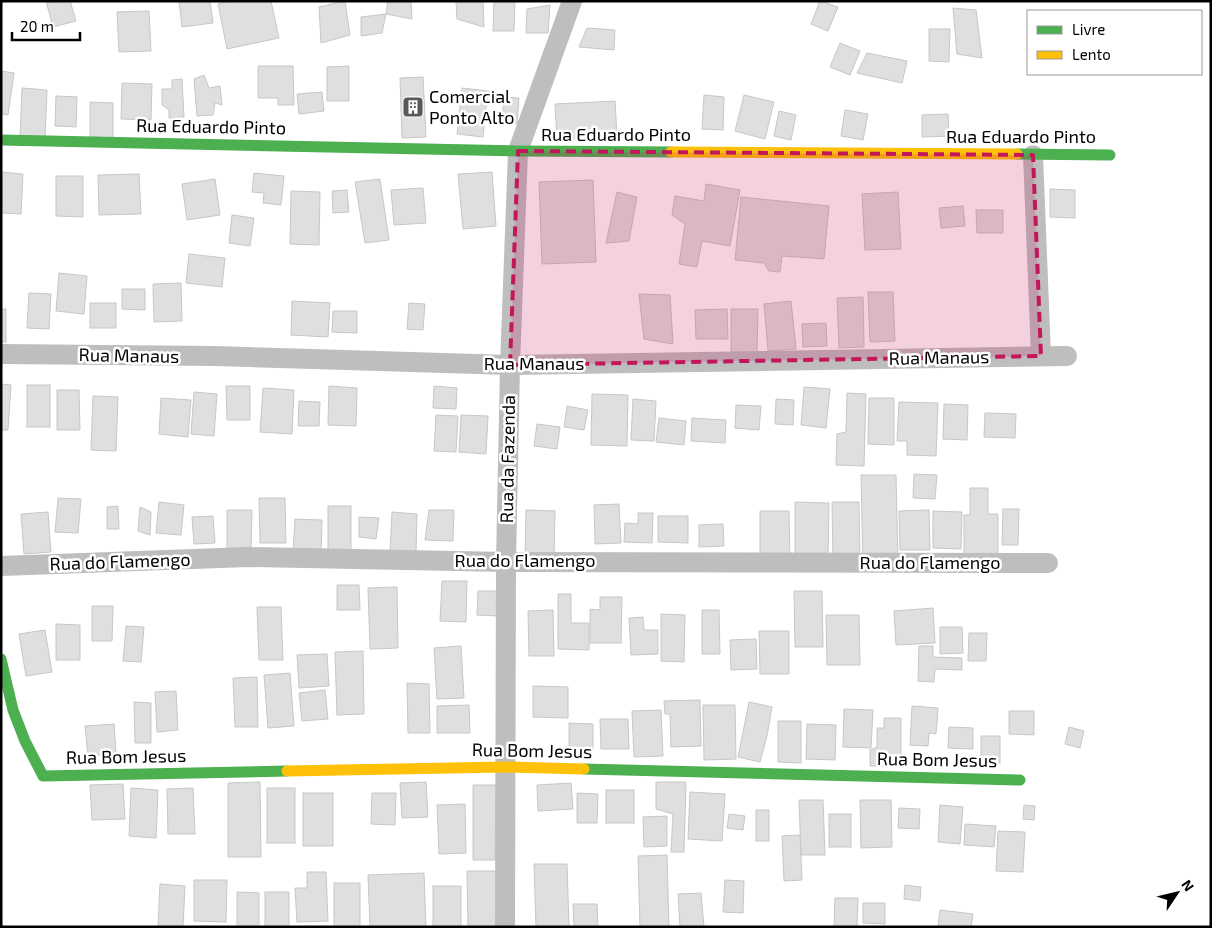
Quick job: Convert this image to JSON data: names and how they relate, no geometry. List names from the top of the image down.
{
  "streets": {
    "street": [
      "Rua Eduardo Pinto",
      "Rua Manaus",
      "Rua da Fazenda",
      "Rua do Flamengo",
      "Rua Bom Jesus"
    ]
  },
  "crossings": [
    ["Rua Eduardo Pinto", "Rua da Fazenda"],
    ["Rua Manaus", "Rua da Fazenda"],
    ["Rua da Fazenda", "Rua do Flamengo"],
    ["Rua da Fazenda", "Rua Bom Jesus"]
  ],
  "places": {
    "building": ["Comercial Ponto Alto"]
  },
  "legend": ["Livre", "Lento"],
  "scale_bar": "20 m",
  "north": "top right"
}
